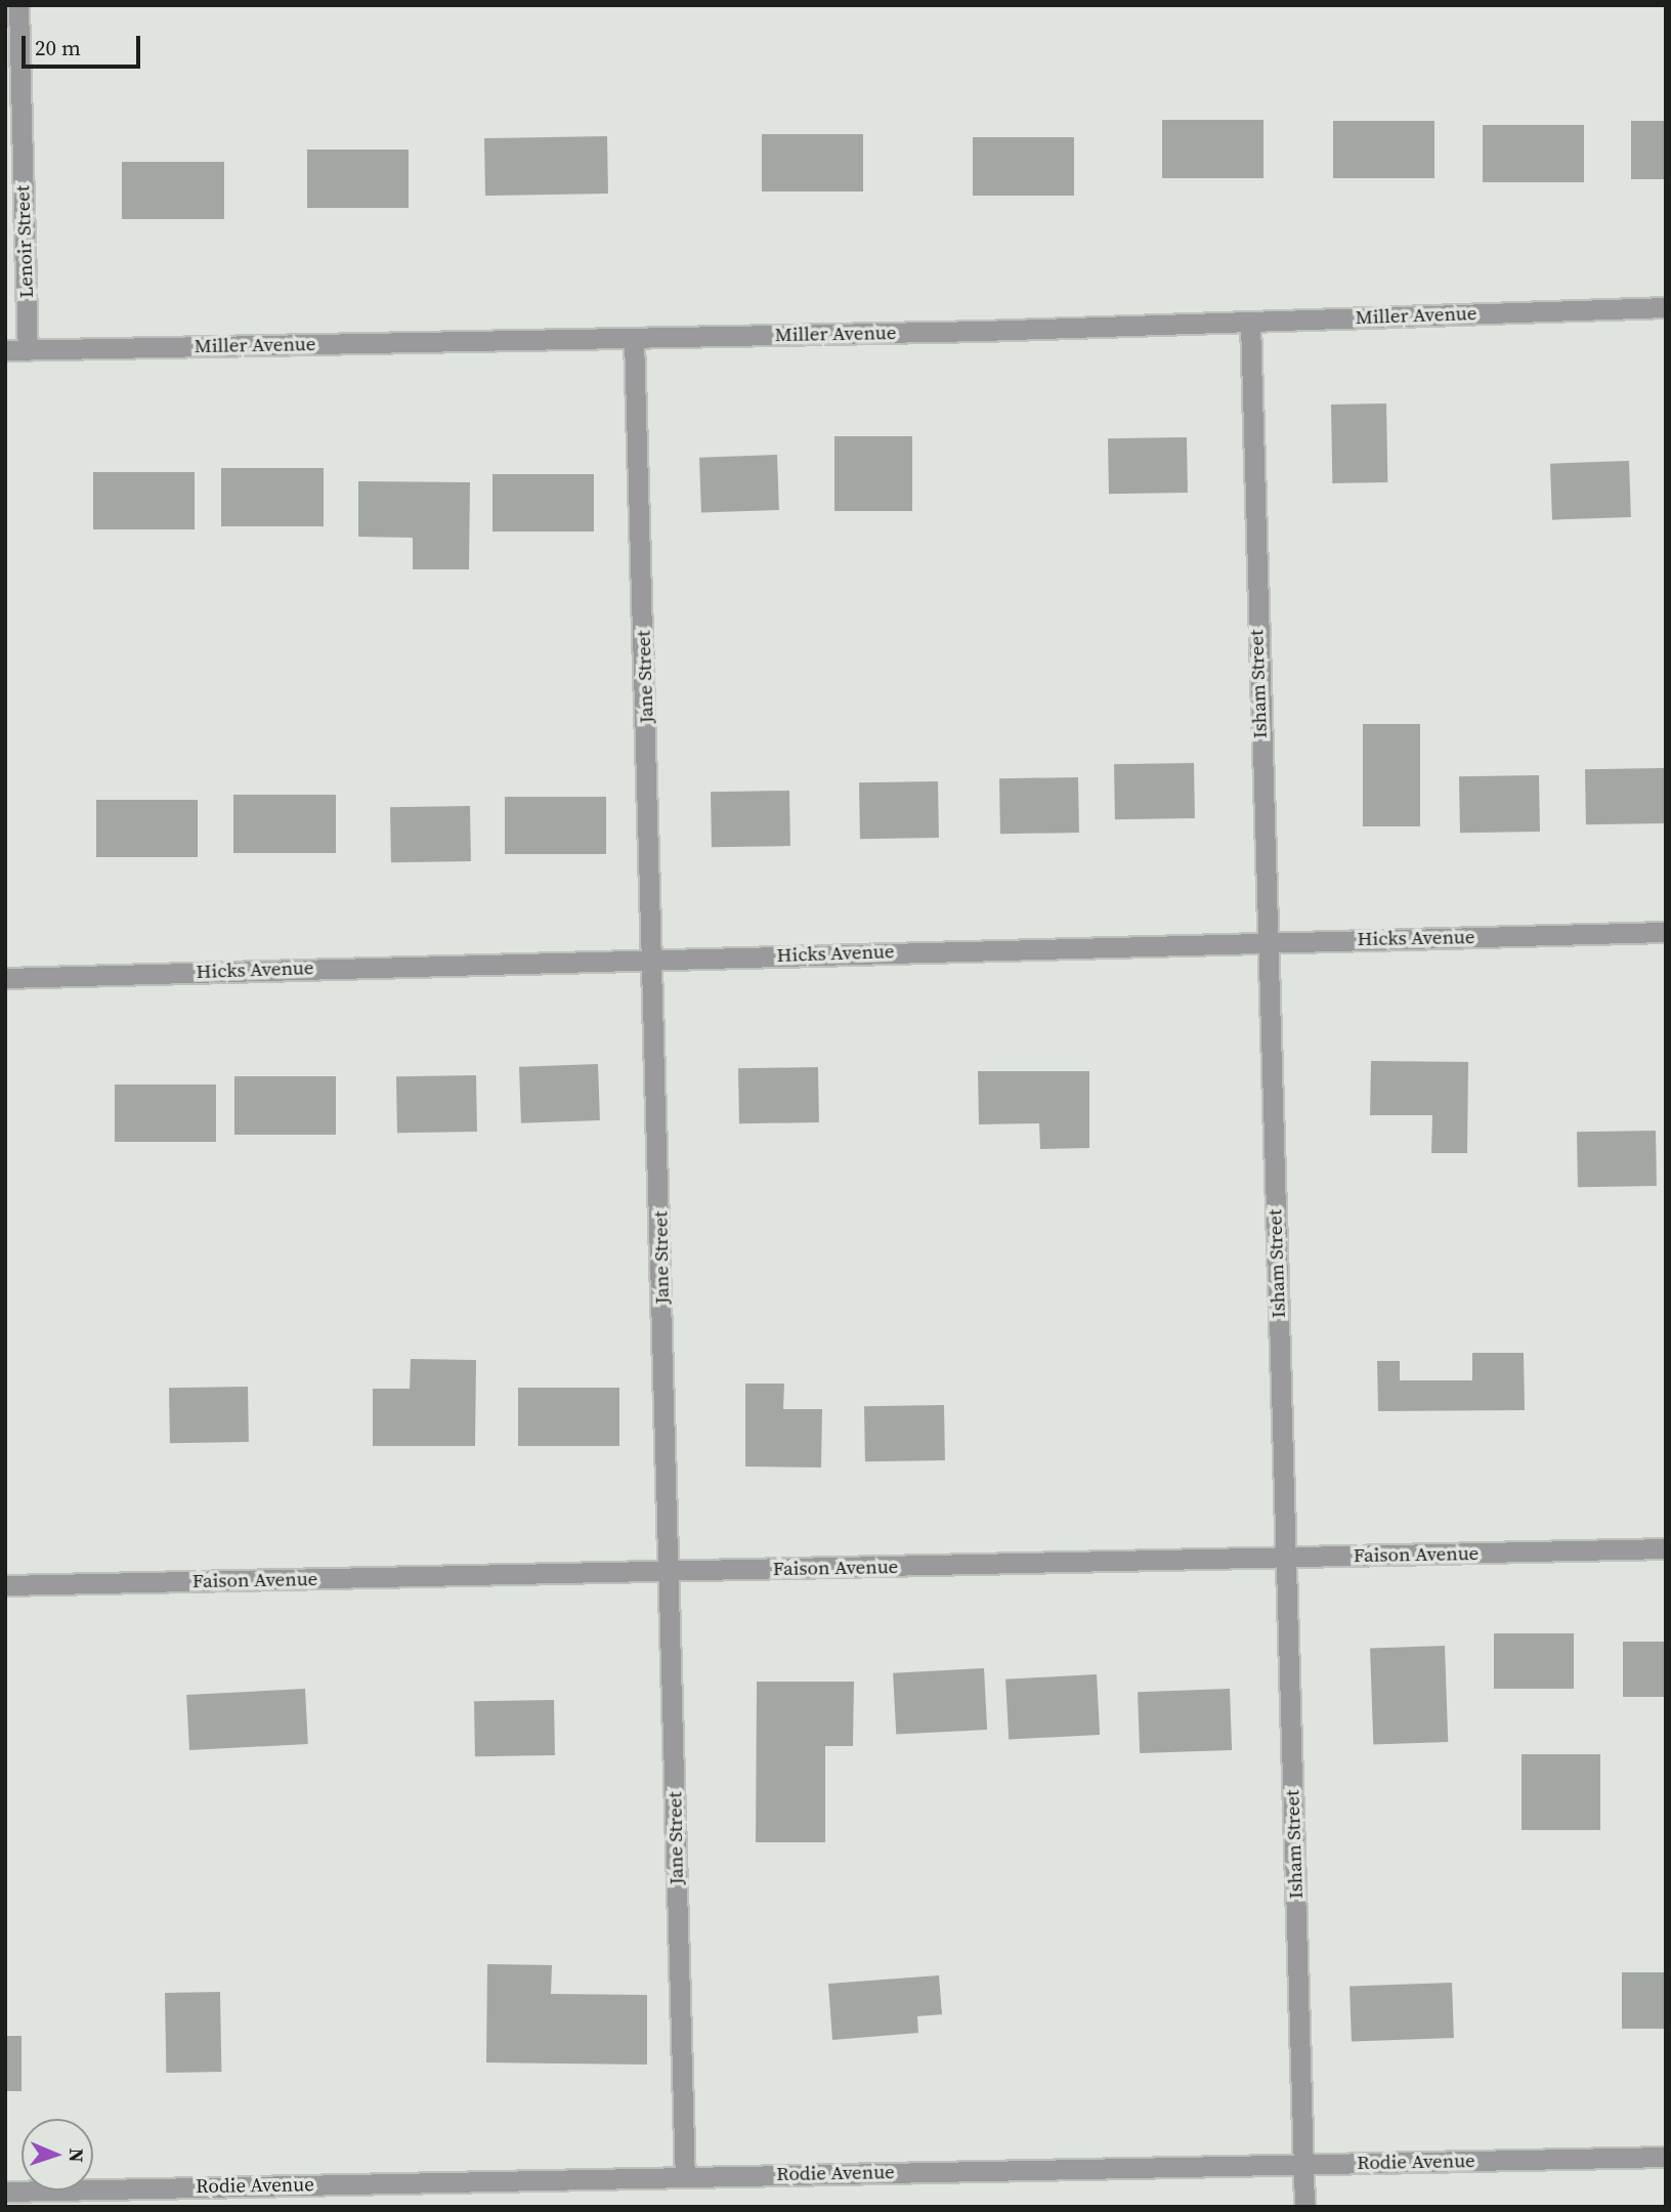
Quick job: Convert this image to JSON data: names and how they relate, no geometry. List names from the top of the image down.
{
  "streets": {
    "street": [
      "Lenoir Street",
      "Miller Avenue",
      "Jane Street",
      "Isham Street",
      "Hicks Avenue",
      "Faison Avenue",
      "Rodie Avenue"
    ]
  },
  "crossings": [
    ["Lenoir Street", "Miller Avenue"],
    ["Miller Avenue", "Jane Street"],
    ["Miller Avenue", "Isham Street"],
    ["Jane Street", "Hicks Avenue"],
    ["Jane Street", "Faison Avenue"],
    ["Jane Street", "Rodie Avenue"],
    ["Isham Street", "Hicks Avenue"],
    ["Isham Street", "Faison Avenue"],
    ["Isham Street", "Rodie Avenue"]
  ],
  "scale_bar": "20 m",
  "north": "right"
}
